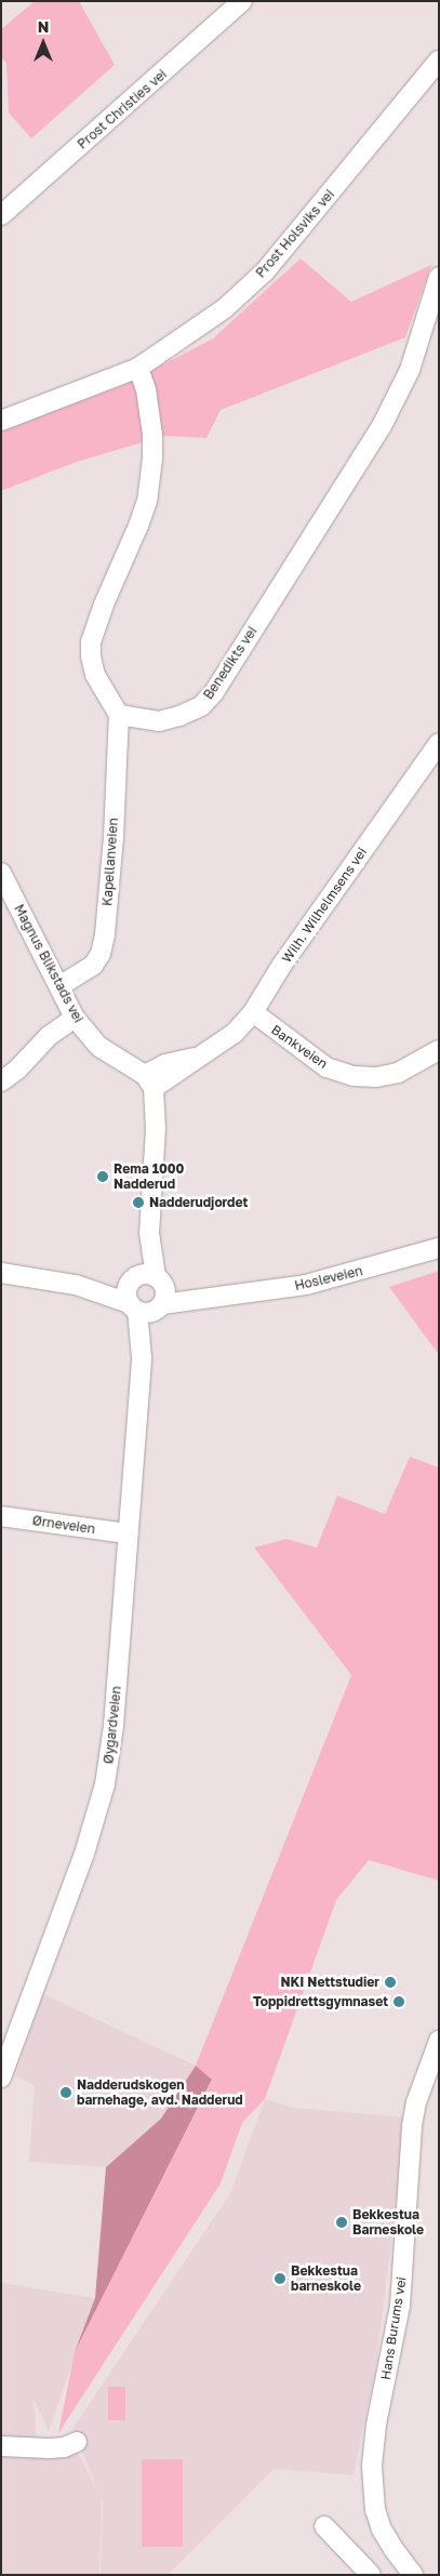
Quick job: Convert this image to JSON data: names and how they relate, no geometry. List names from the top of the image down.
{
  "streets": {
    "street": [
      "Prost Christies vei",
      "Prost Holsviks vei",
      "Benedikts vei",
      "Kapellanveien",
      "Wilh. Wilhelmsens vei",
      "Magnus Blikstads vei",
      "Bankveien",
      "Hosleveien",
      "Ørneveien",
      "Øygardveien",
      "Hans Burums vei"
    ]
  },
  "crossings": [
    ["Benedikts vei", "Kapellanveien"],
    ["Kapellanveien", "Magnus Blikstads vei"],
    ["Wilh. Wilhelmsens vei", "Magnus Blikstads vei"],
    ["Wilh. Wilhelmsens vei", "Bankveien"],
    ["Wilh. Wilhelmsens vei", "Øygardveien"],
    ["Magnus Blikstads vei", "Øygardveien"],
    ["Hosleveien", "Øygardveien"],
    ["Ørneveien", "Øygardveien"]
  ],
  "places": [
    "Rema 1000 Nadderud",
    "Nadderudjordet",
    "NKI Nettstudier",
    "Toppidrettsgymnaset",
    "Nadderudskogen barnehage, avd. Nadderud",
    "Bekkestua Barneskole",
    "Bekkestua barneskole"
  ],
  "north": "top"
}
